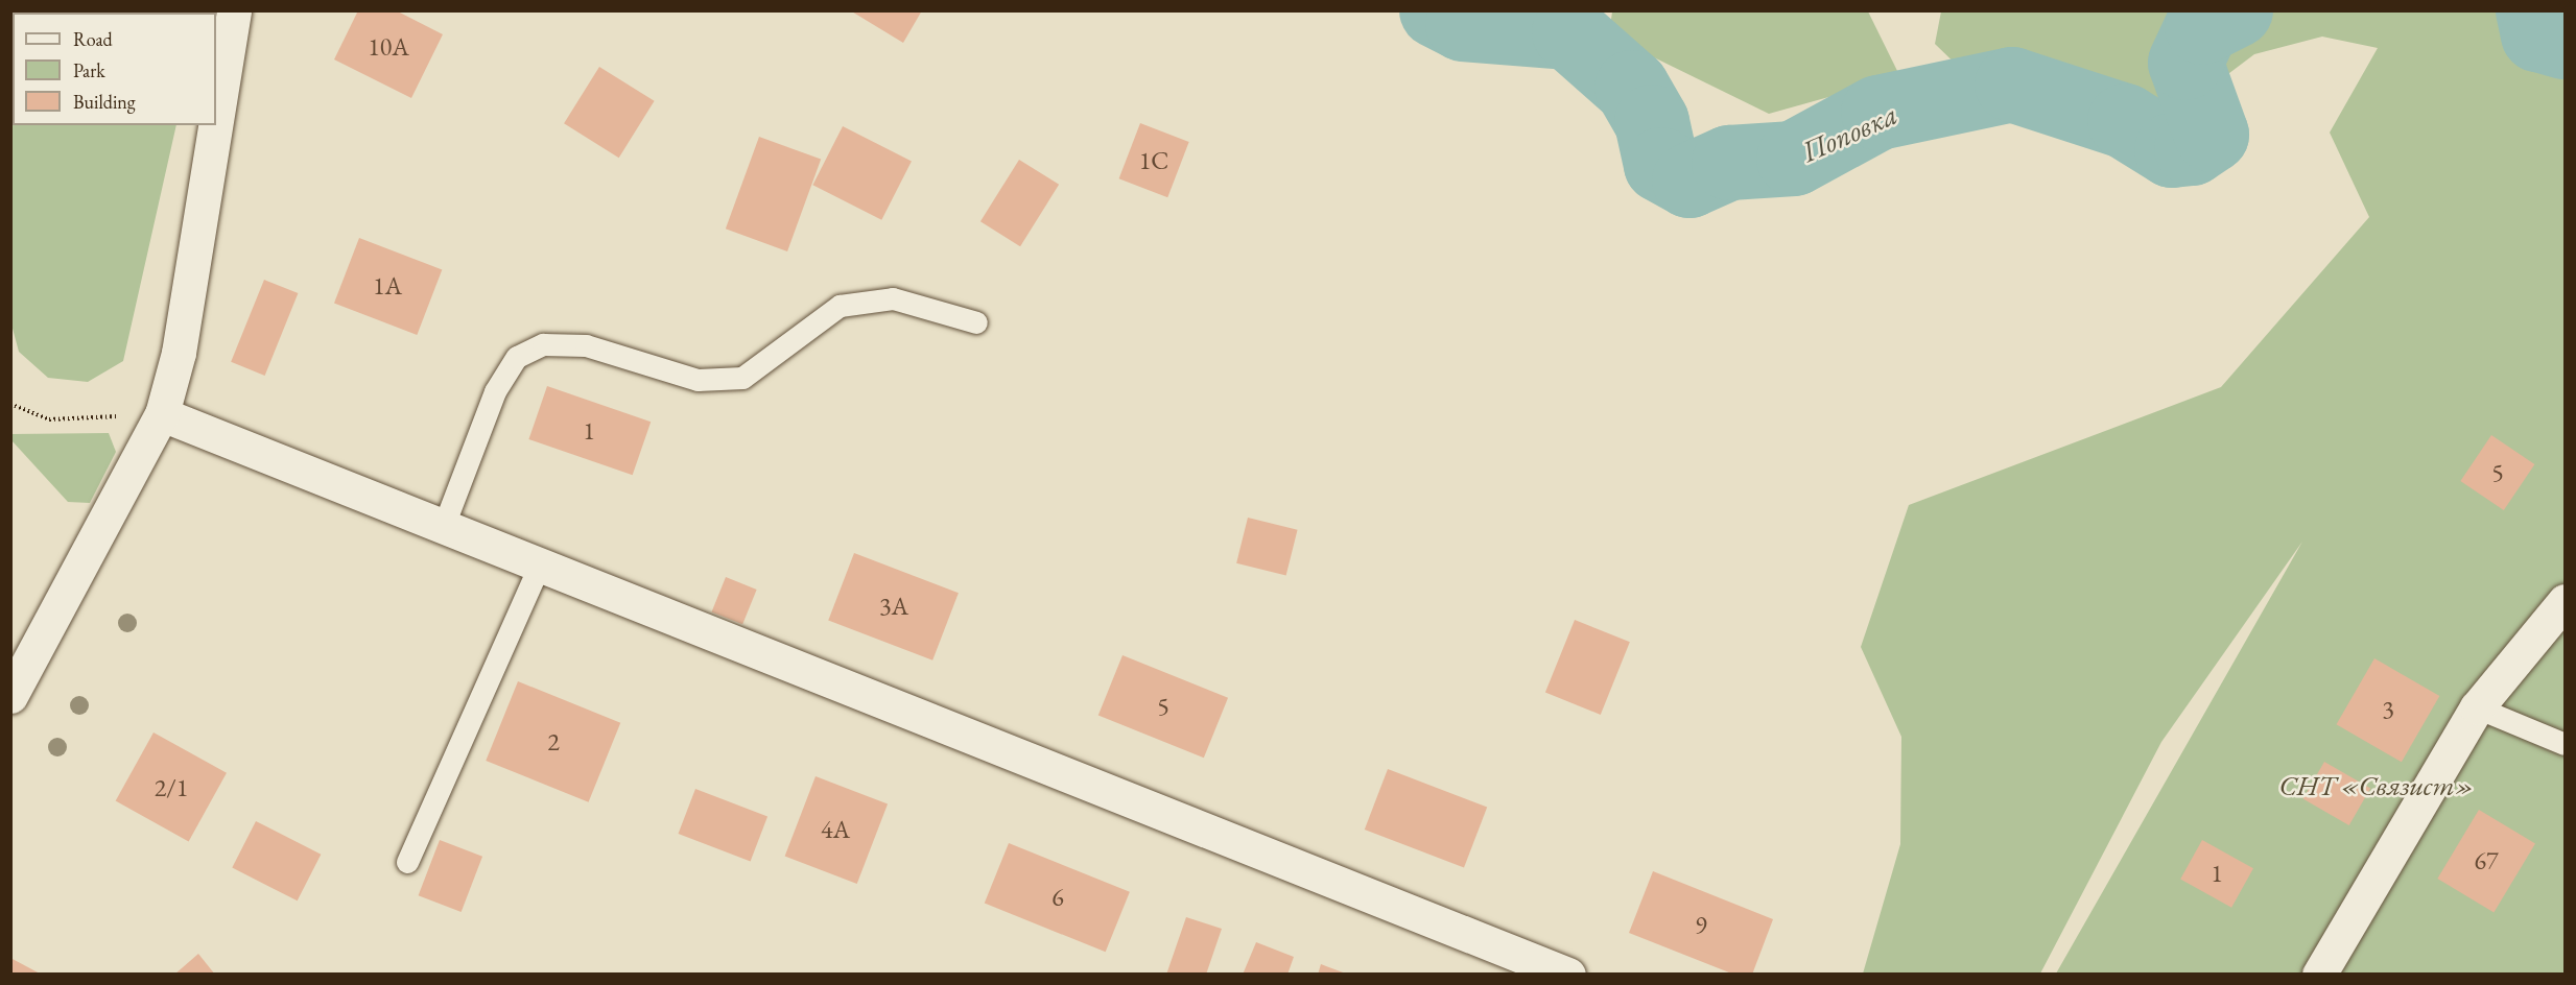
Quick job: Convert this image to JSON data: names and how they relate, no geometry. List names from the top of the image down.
{
  "water": ["Поповка"],
  "parks": ["СНТ «Связист»"],
  "house_numbers": [
    "10А",
    "1С",
    "1А",
    "1",
    "5",
    "3А",
    "5",
    "3",
    "2",
    "2/1",
    "4А",
    "67",
    "1",
    "6",
    "9"
  ],
  "legend": ["Road", "Park", "Building"]
}
